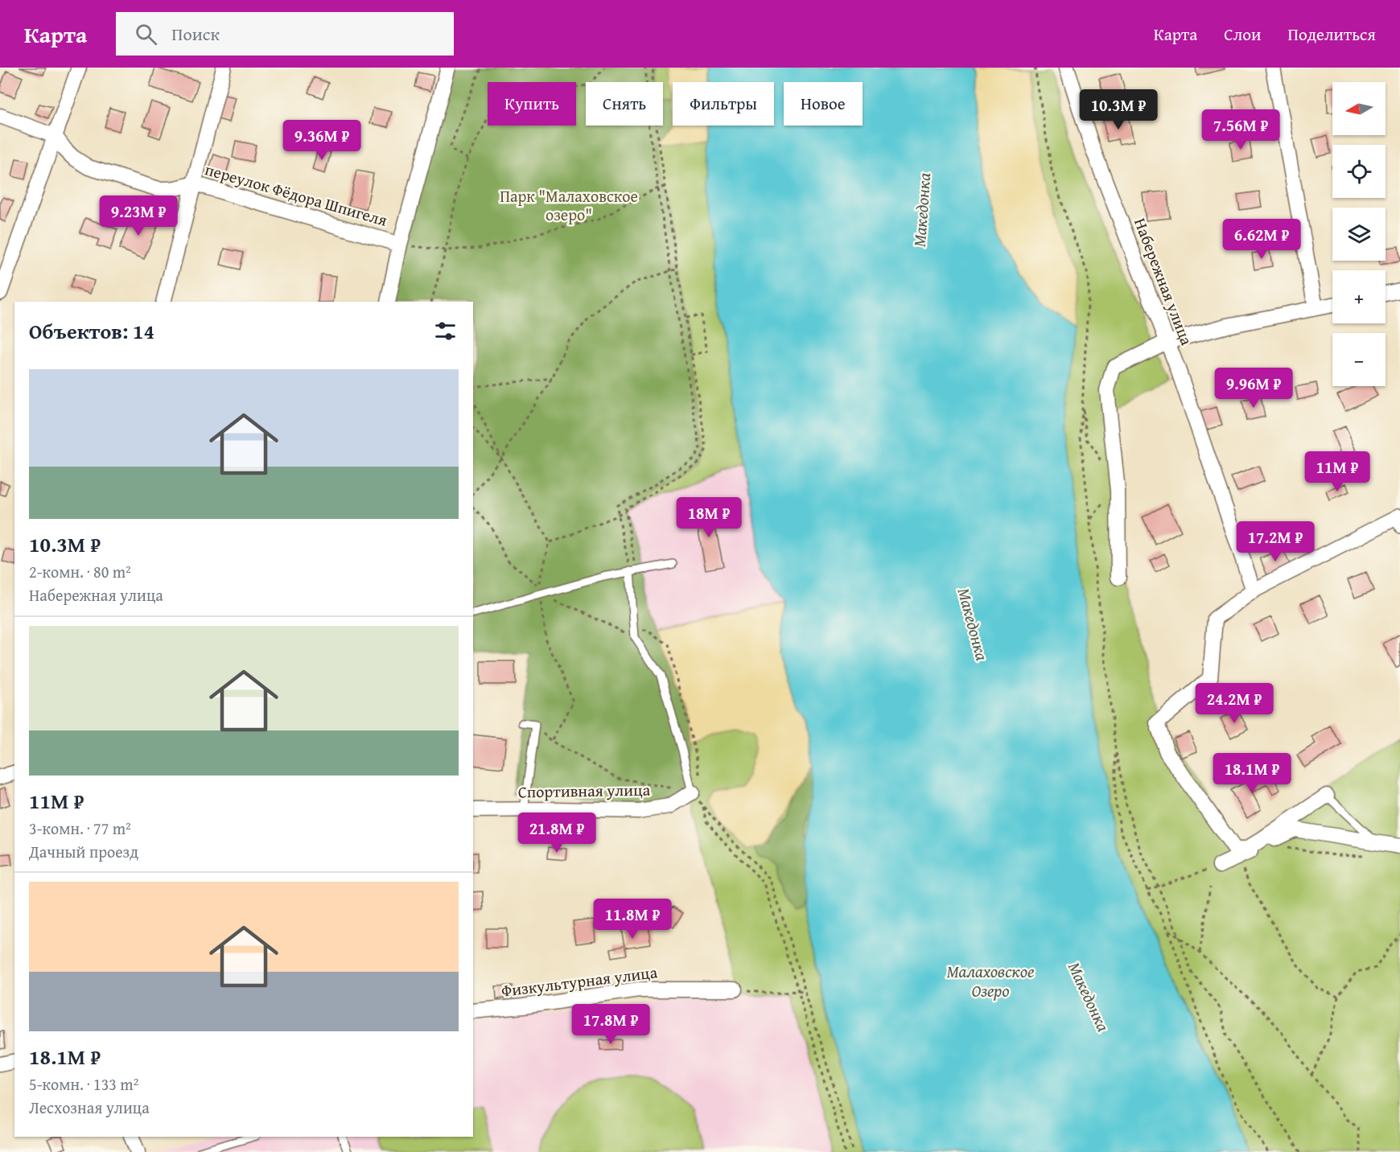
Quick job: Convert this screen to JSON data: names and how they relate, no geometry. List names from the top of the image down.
{
  "streets": {
    "street": [
      "переулок Фёдора Шпигеля",
      "Набережная улица",
      "Спортивная улица",
      "Физкультурная улица"
    ]
  },
  "water": ["Македонка", "Малаховское Озеро"],
  "parks": ["Парк \"Малаховское озеро\""],
  "north": "left",
  "page": {
    "header": "Карта",
    "search": "Поиск",
    "nav": ["Карта", "Слои", "Поделиться"],
    "map_buttons": ["+", "−"],
    "chip": [
      "Купить",
      "Снять",
      "Фильтры",
      "Новое"
    ],
    "price": [
      "10.3M ₽",
      "7.56M ₽",
      "9.36M ₽",
      "9.23M ₽",
      "6.62M ₽",
      "9.96M ₽",
      "11M ₽",
      "18M ₽",
      "17.2M ₽",
      "24.2M ₽",
      "18.1M ₽",
      "21.8M ₽",
      "11.8M ₽",
      "17.8M ₽"
    ],
    "heading": "Объектов: 14",
    "list": [
      {
        "name": "10.3M ₽",
        "note": "2-комн. · 80 m² · Набережная улица"
      },
      {
        "name": "11M ₽",
        "note": "3-комн. · 77 m² · Дачный проезд"
      },
      {
        "name": "18.1M ₽",
        "note": "5-комн. · 133 m² · Лесхозная улица"
      }
    ]
  }
}
